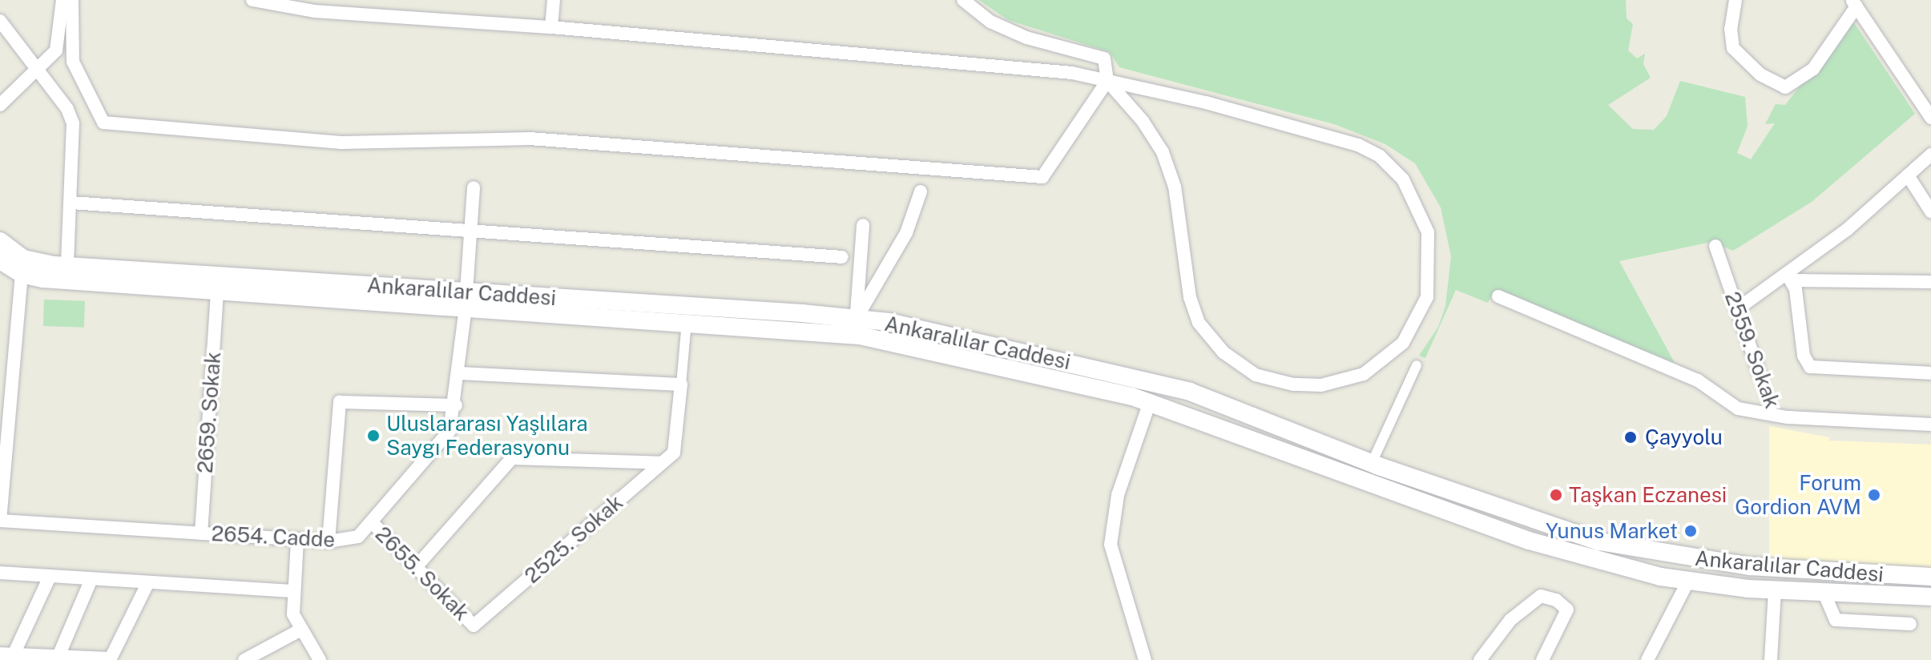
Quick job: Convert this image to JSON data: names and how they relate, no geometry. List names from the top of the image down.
{
  "streets": {
    "main road": ["Ankaralılar Caddesi"],
    "street": [
      "2559. Sokak",
      "2659. Sokak",
      "2654. Cadde",
      "2525. Sokak",
      "2655. Sokak"
    ]
  },
  "crossings": [
    ["Ankaralılar Caddesi", "2659. Sokak"],
    ["Ankaralılar Caddesi", "2654. Cadde"],
    ["2659. Sokak", "2654. Cadde"],
    ["2654. Cadde", "2655. Sokak"],
    ["2525. Sokak", "2655. Sokak"]
  ],
  "places": [
    "Uluslararası Yaşlılara Saygı Federasyonu",
    "Çayyolu",
    "Taşkan Eczanesi",
    "Forum Gordion AVM",
    "Yunus Market"
  ]
}
